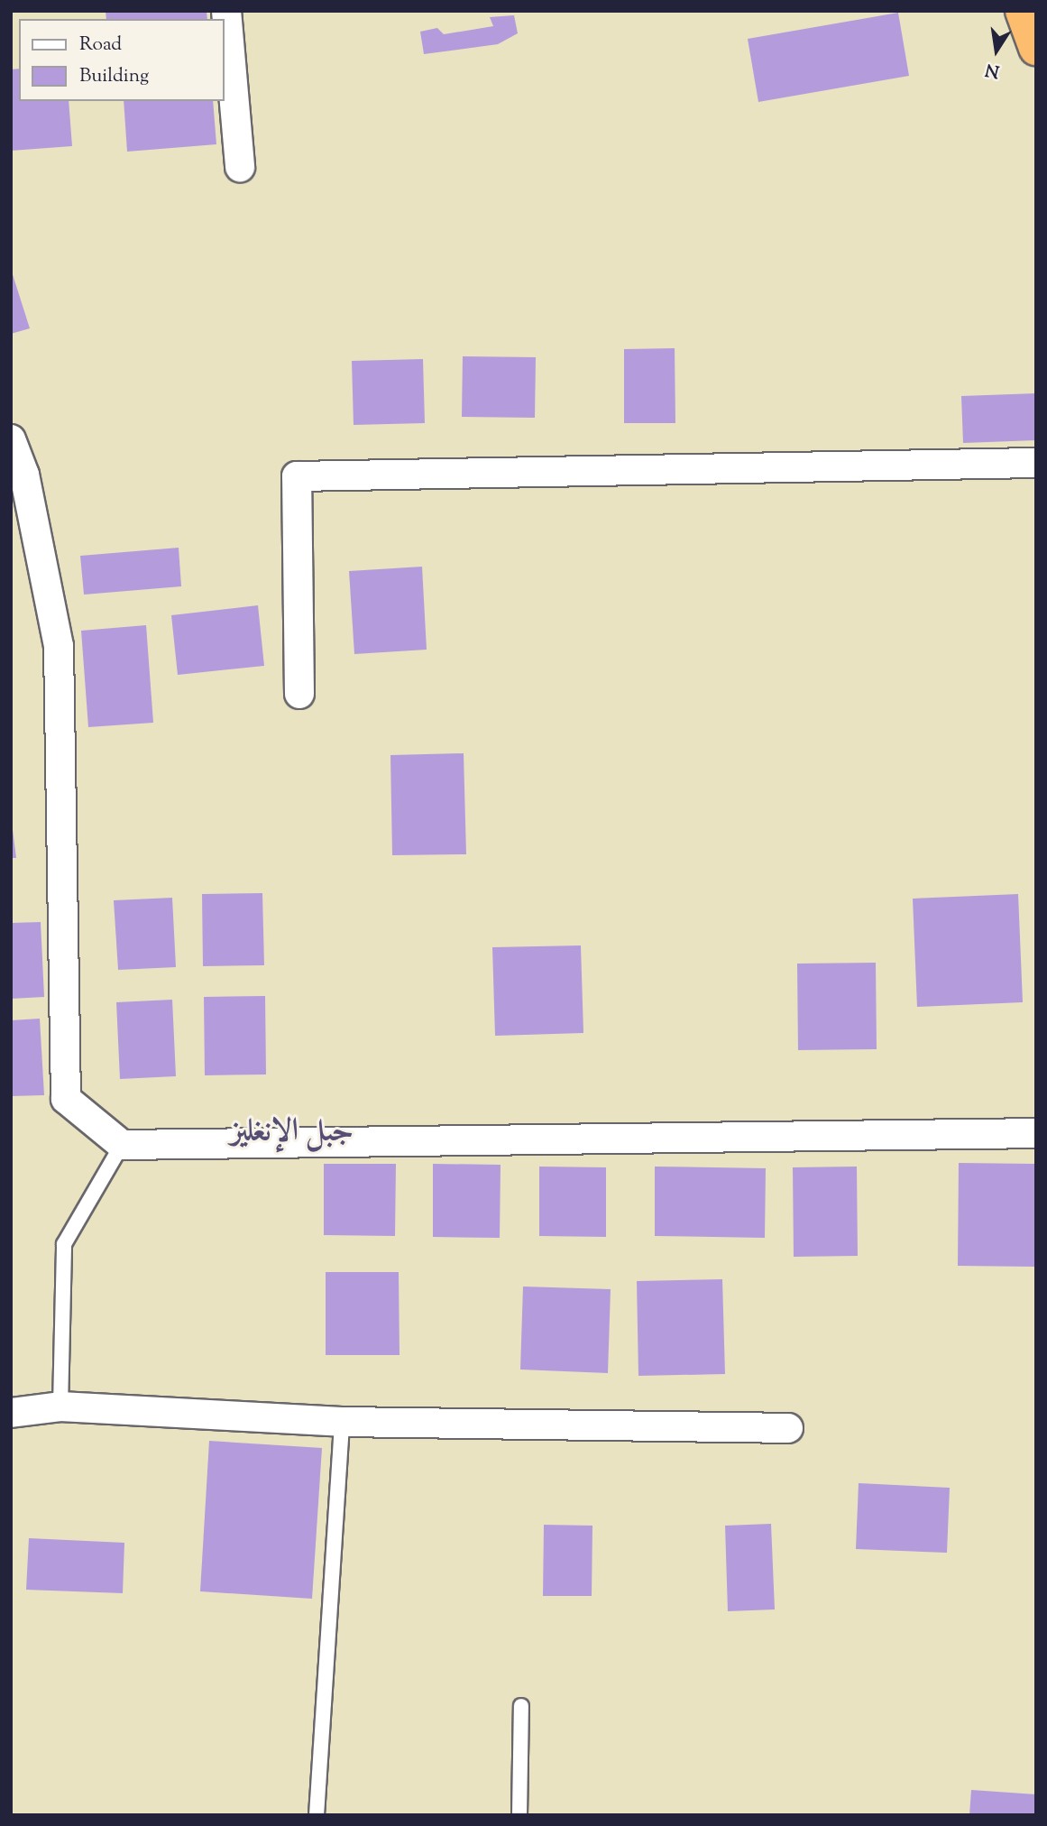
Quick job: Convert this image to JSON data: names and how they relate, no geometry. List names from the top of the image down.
{
  "districts": ["جبل الإنغليز"],
  "legend": ["Road", "Building"],
  "north": "bottom"
}
